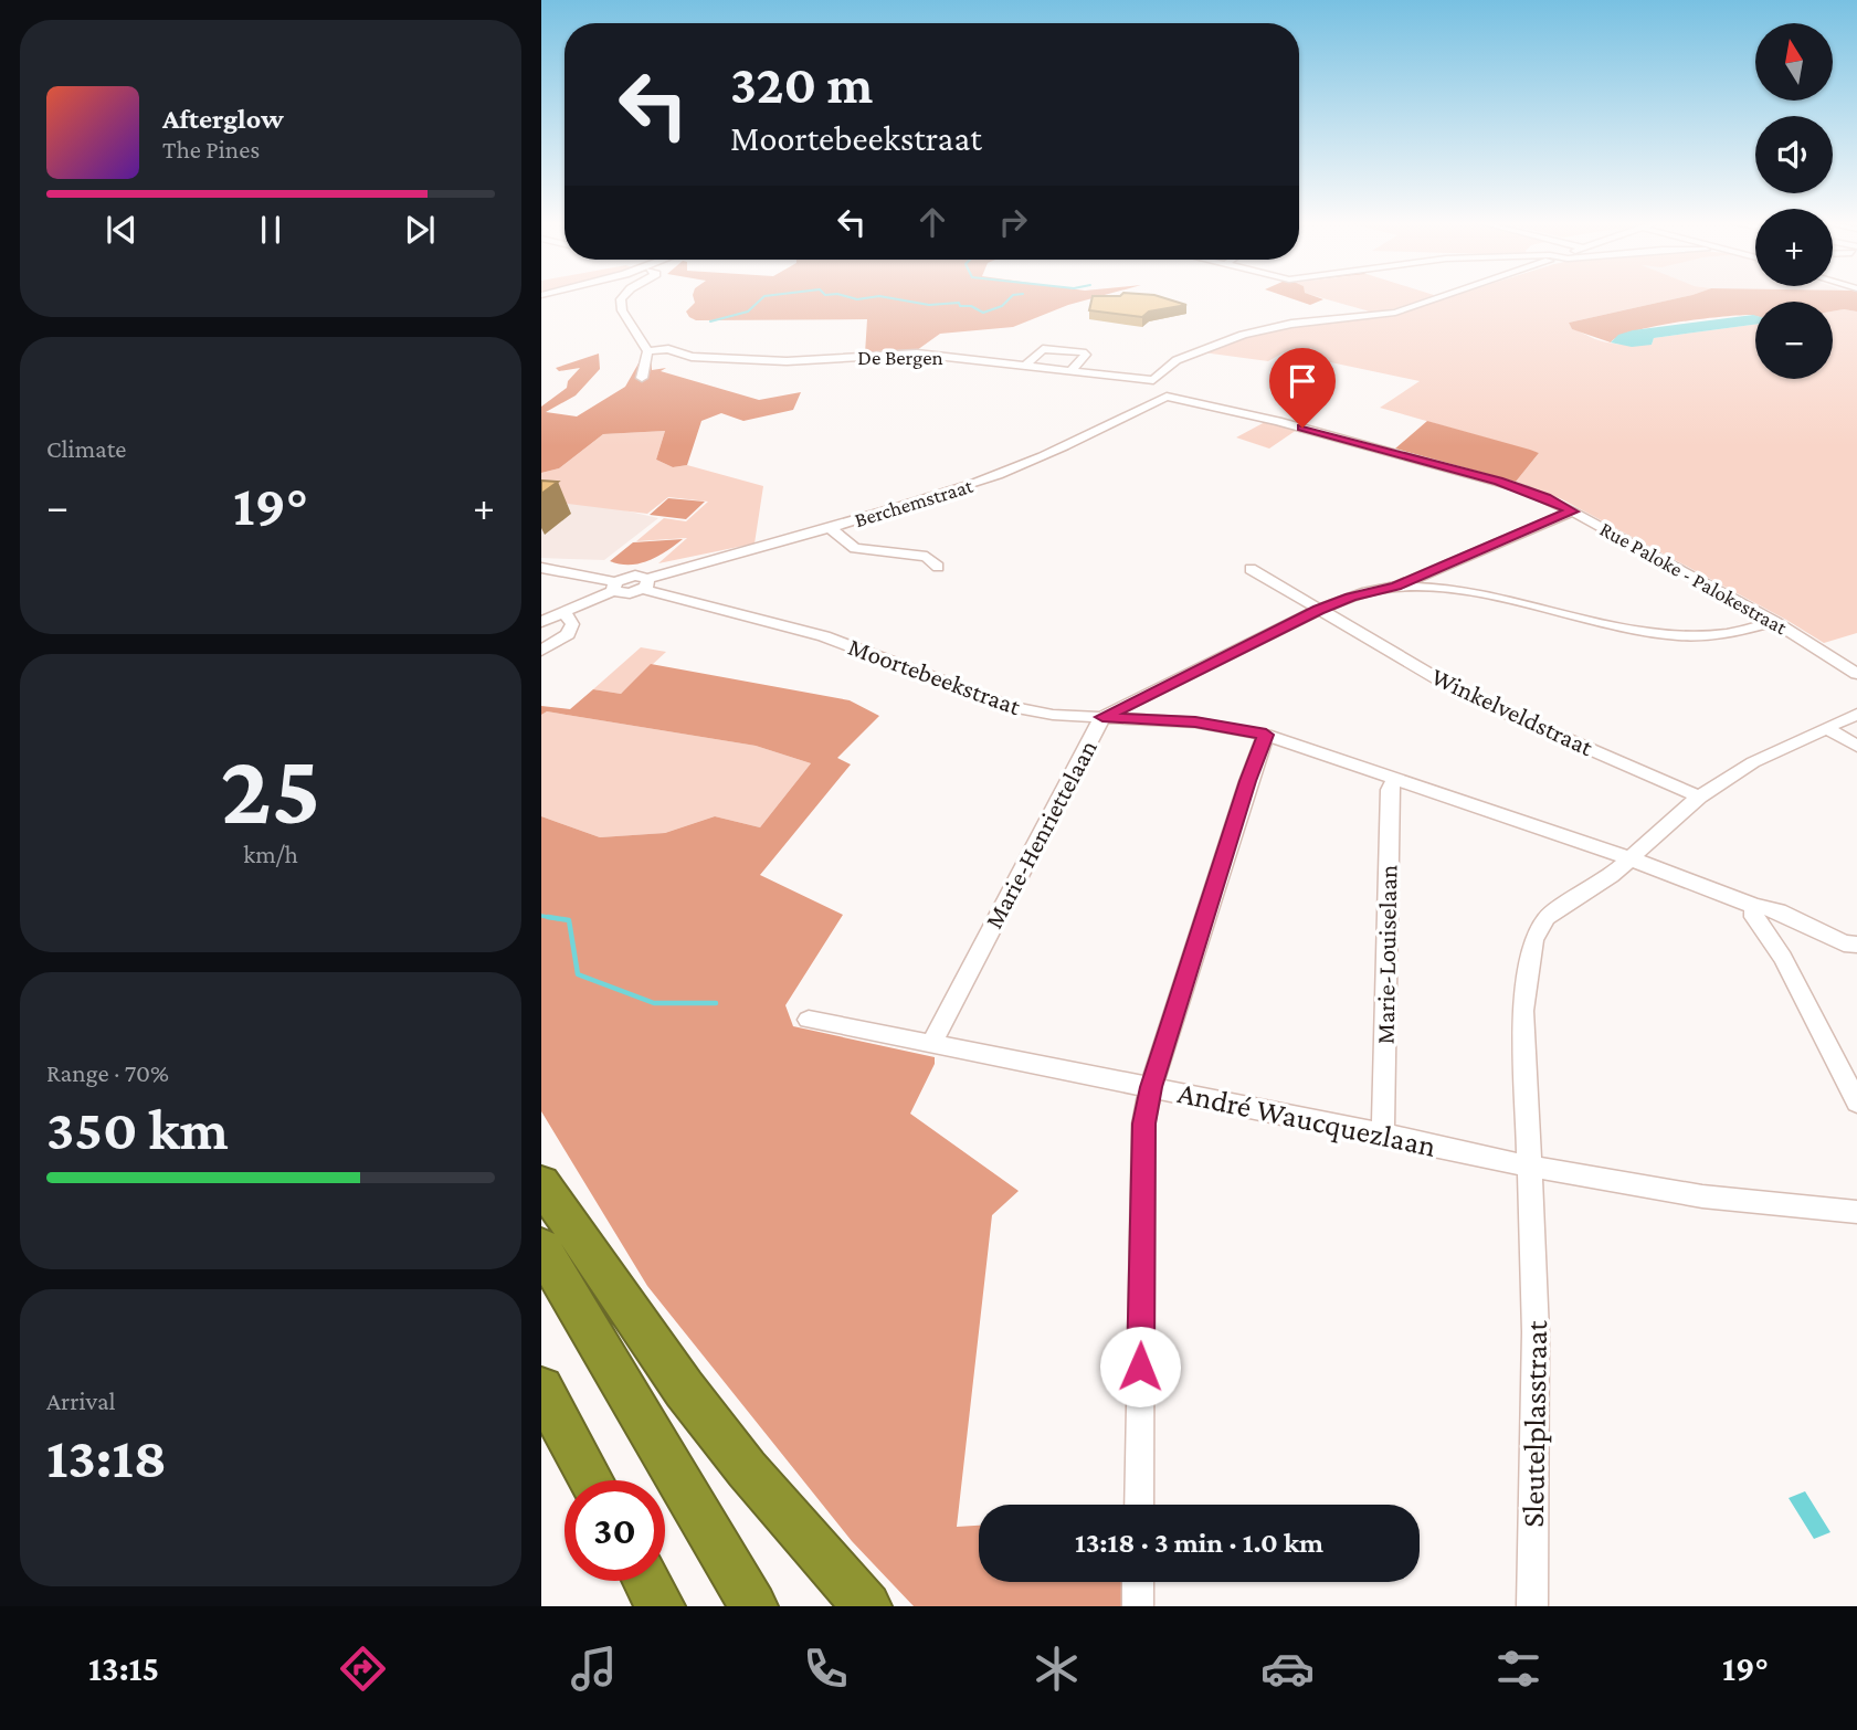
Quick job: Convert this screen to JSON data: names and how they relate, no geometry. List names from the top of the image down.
{
  "streets": {
    "street": [
      "De Bergen",
      "Berchemstraat",
      "Rue Paloke - Palokestraat",
      "Moortebeekstraat",
      "Winkelveldstraat",
      "Marie-Henriettelaan",
      "Marie-Louiselaan",
      "André Waucquezlaan",
      "Sleutelplasstraat"
    ]
  },
  "crossings": [
    ["Berchemstraat", "Rue Paloke - Palokestraat"],
    ["Berchemstraat", "Moortebeekstraat"],
    ["Rue Paloke - Palokestraat", "Marie-Henriettelaan"],
    ["Moortebeekstraat", "Marie-Henriettelaan"],
    ["Moortebeekstraat", "Marie-Louiselaan"],
    ["Moortebeekstraat", "Sleutelplasstraat"],
    ["Winkelveldstraat", "Marie-Henriettelaan"],
    ["Marie-Henriettelaan", "André Waucquezlaan"],
    ["Marie-Louiselaan", "André Waucquezlaan"],
    ["André Waucquezlaan", "Sleutelplasstraat"]
  ],
  "north": "top",
  "page": {
    "map_buttons": ["+", "−"],
    "turn": ["320 m", "Moortebeekstraat"],
    "song": ["Afterglow", "The Pines"],
    "tile": [
      "Climate",
      ["25", "km/h"],
      ["Range · 70%", "350 km"],
      ["Arrival", "13:18"]
    ],
    "heat": ["−", "19°", "+"],
    "limit": "30",
    "trip": "13:18 · 3 min · 1.0 km",
    "tabs": ["13:15", "19°"]
  }
}
